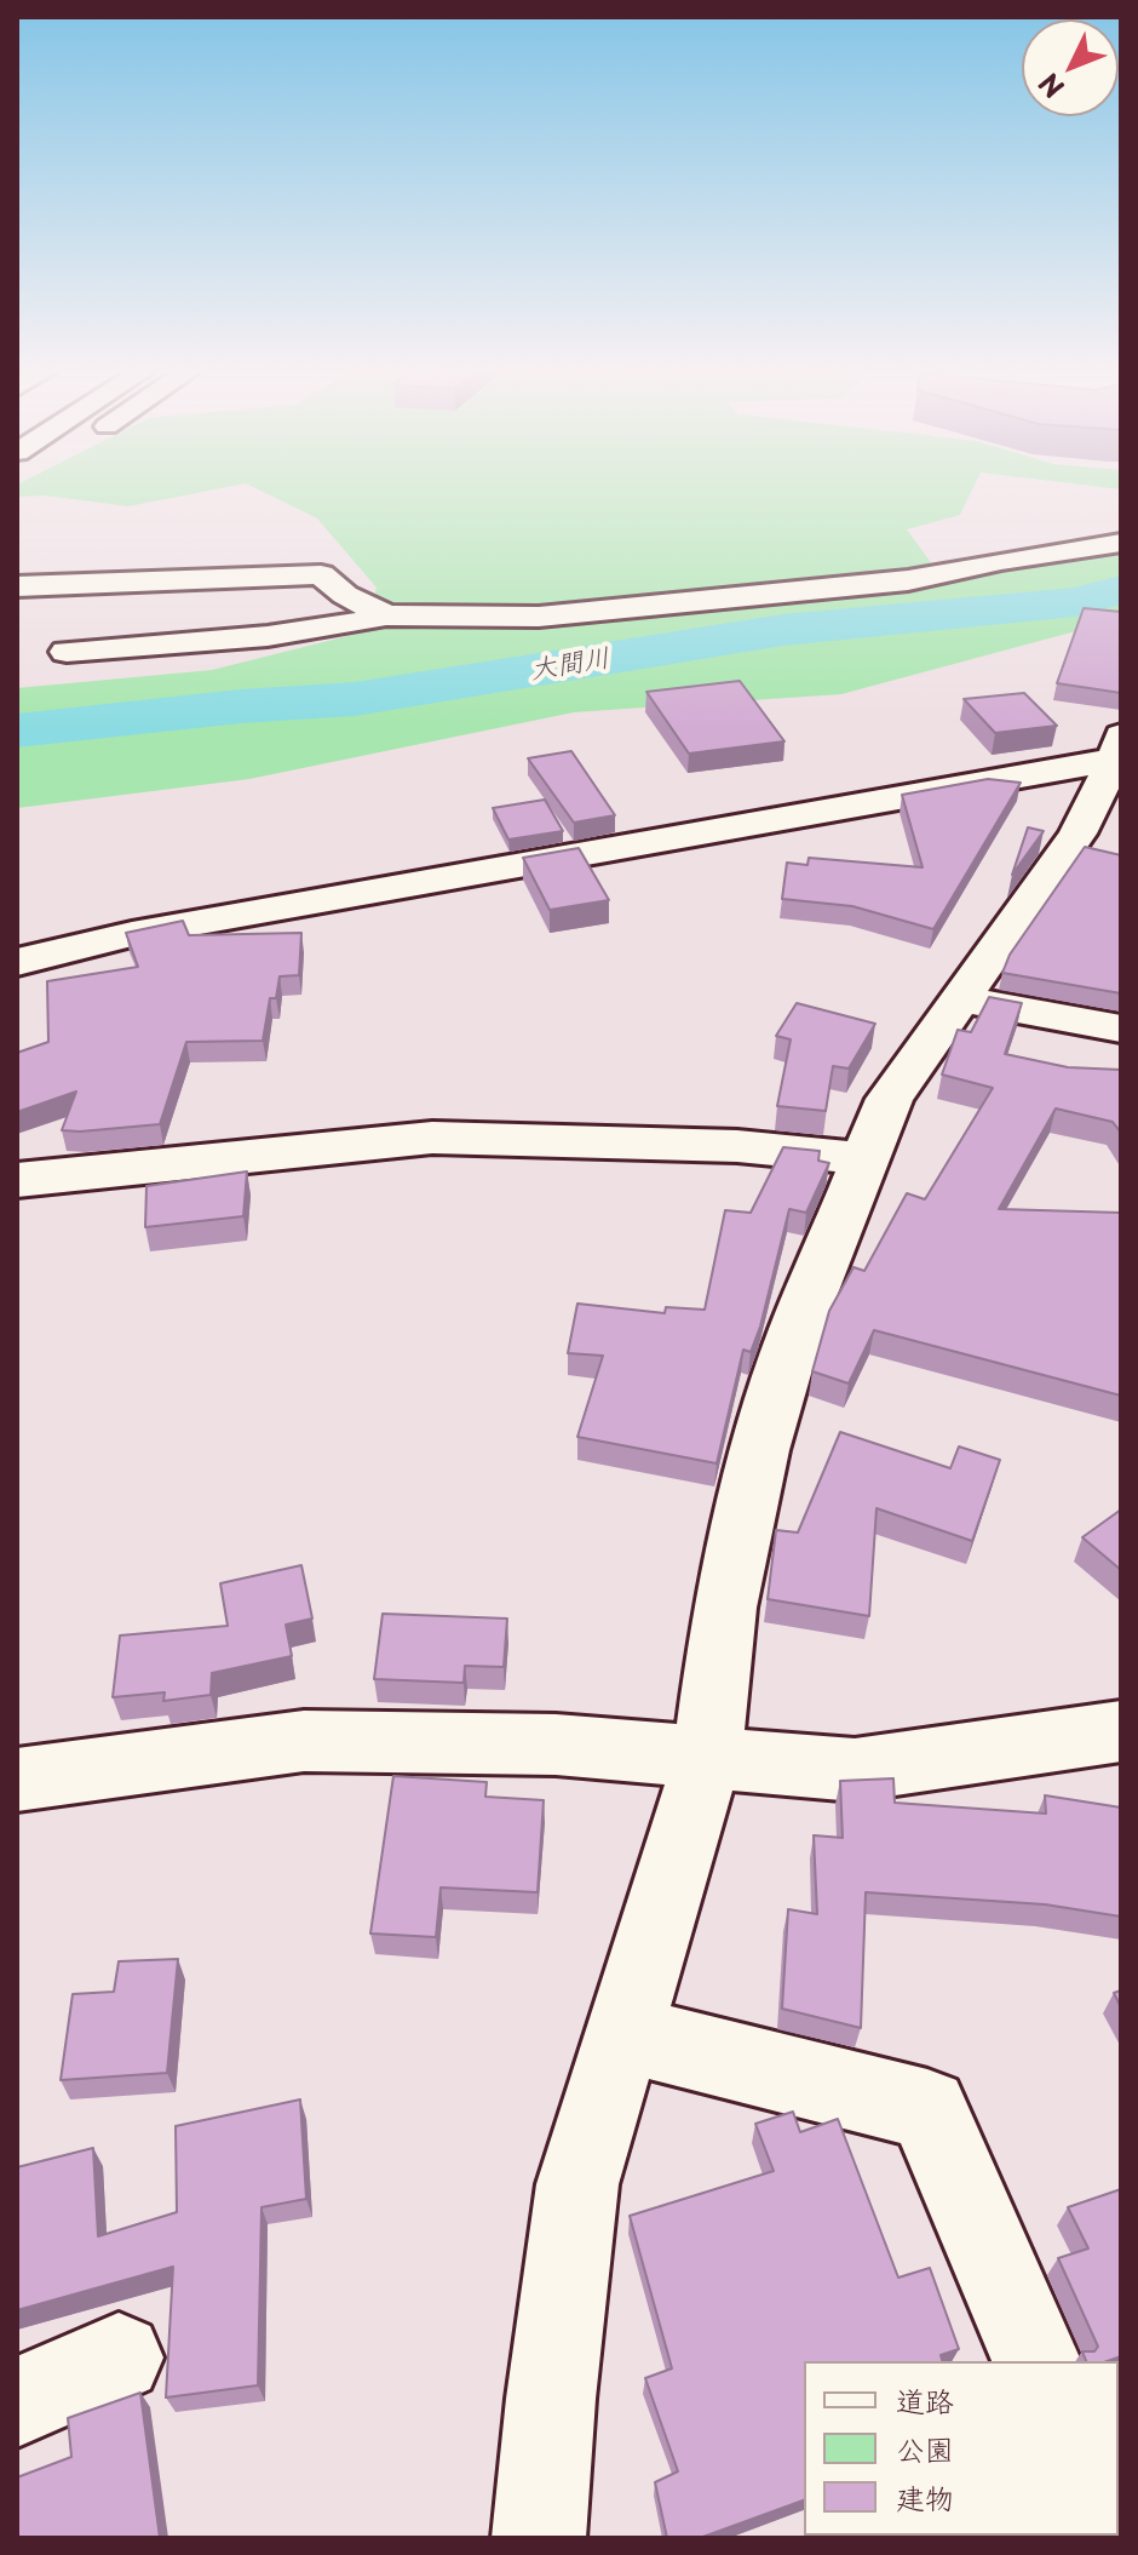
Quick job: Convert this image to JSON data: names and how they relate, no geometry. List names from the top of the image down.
{
  "water": ["大間川"],
  "legend": ["道路", "公園", "建物"],
  "north": "bottom left"
}
